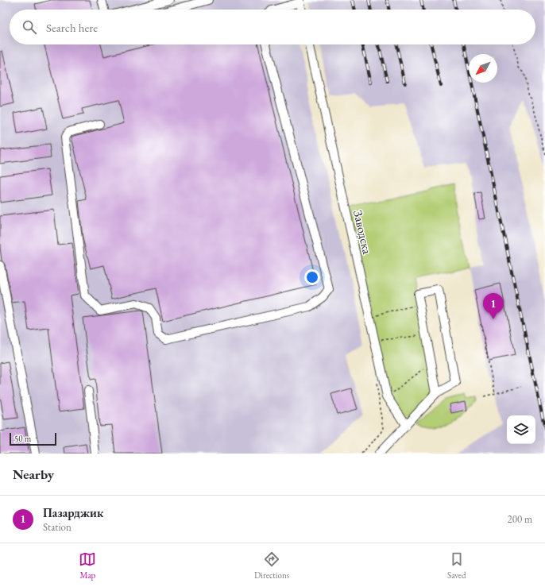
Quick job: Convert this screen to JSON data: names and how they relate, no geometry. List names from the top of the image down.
{
  "streets": {
    "street": ["Заводска"]
  },
  "scale_bar": "50 m",
  "north": "bottom left",
  "page": {
    "search": "Search here",
    "pins": "1",
    "scale": "50 m",
    "heading": "Nearby",
    "list": [
      {
        "mark": "1",
        "name": "Пазарджик",
        "note": "Station",
        "value": "200 m"
      }
    ],
    "nav": ["Map", "Directions", "Saved"]
  }
}
